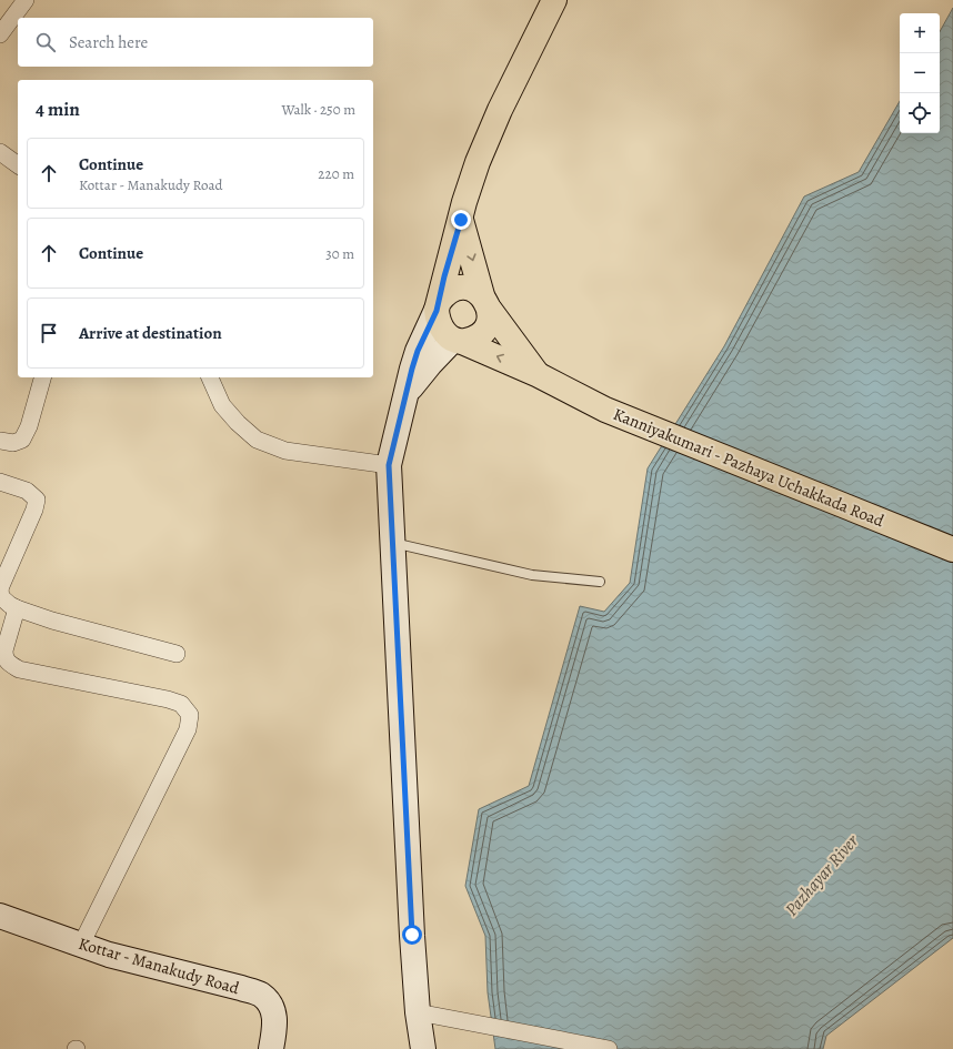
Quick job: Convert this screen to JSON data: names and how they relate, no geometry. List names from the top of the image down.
{
  "streets": {
    "main road": ["Kanniyakumari - Pazhaya Uchakkada Road", "Kottar - Manakudy Road"]
  },
  "water": ["Pazhayar River"],
  "page": {
    "map_buttons": ["+", "−"],
    "search": "Search here",
    "heading": ["4 min", "Walk · 250 m"],
    "list": [
      ["Continue", "Kottar - Manakudy Road", "220 m"],
      ["Continue", "30 m"],
      "Arrive at destination"
    ]
  }
}
